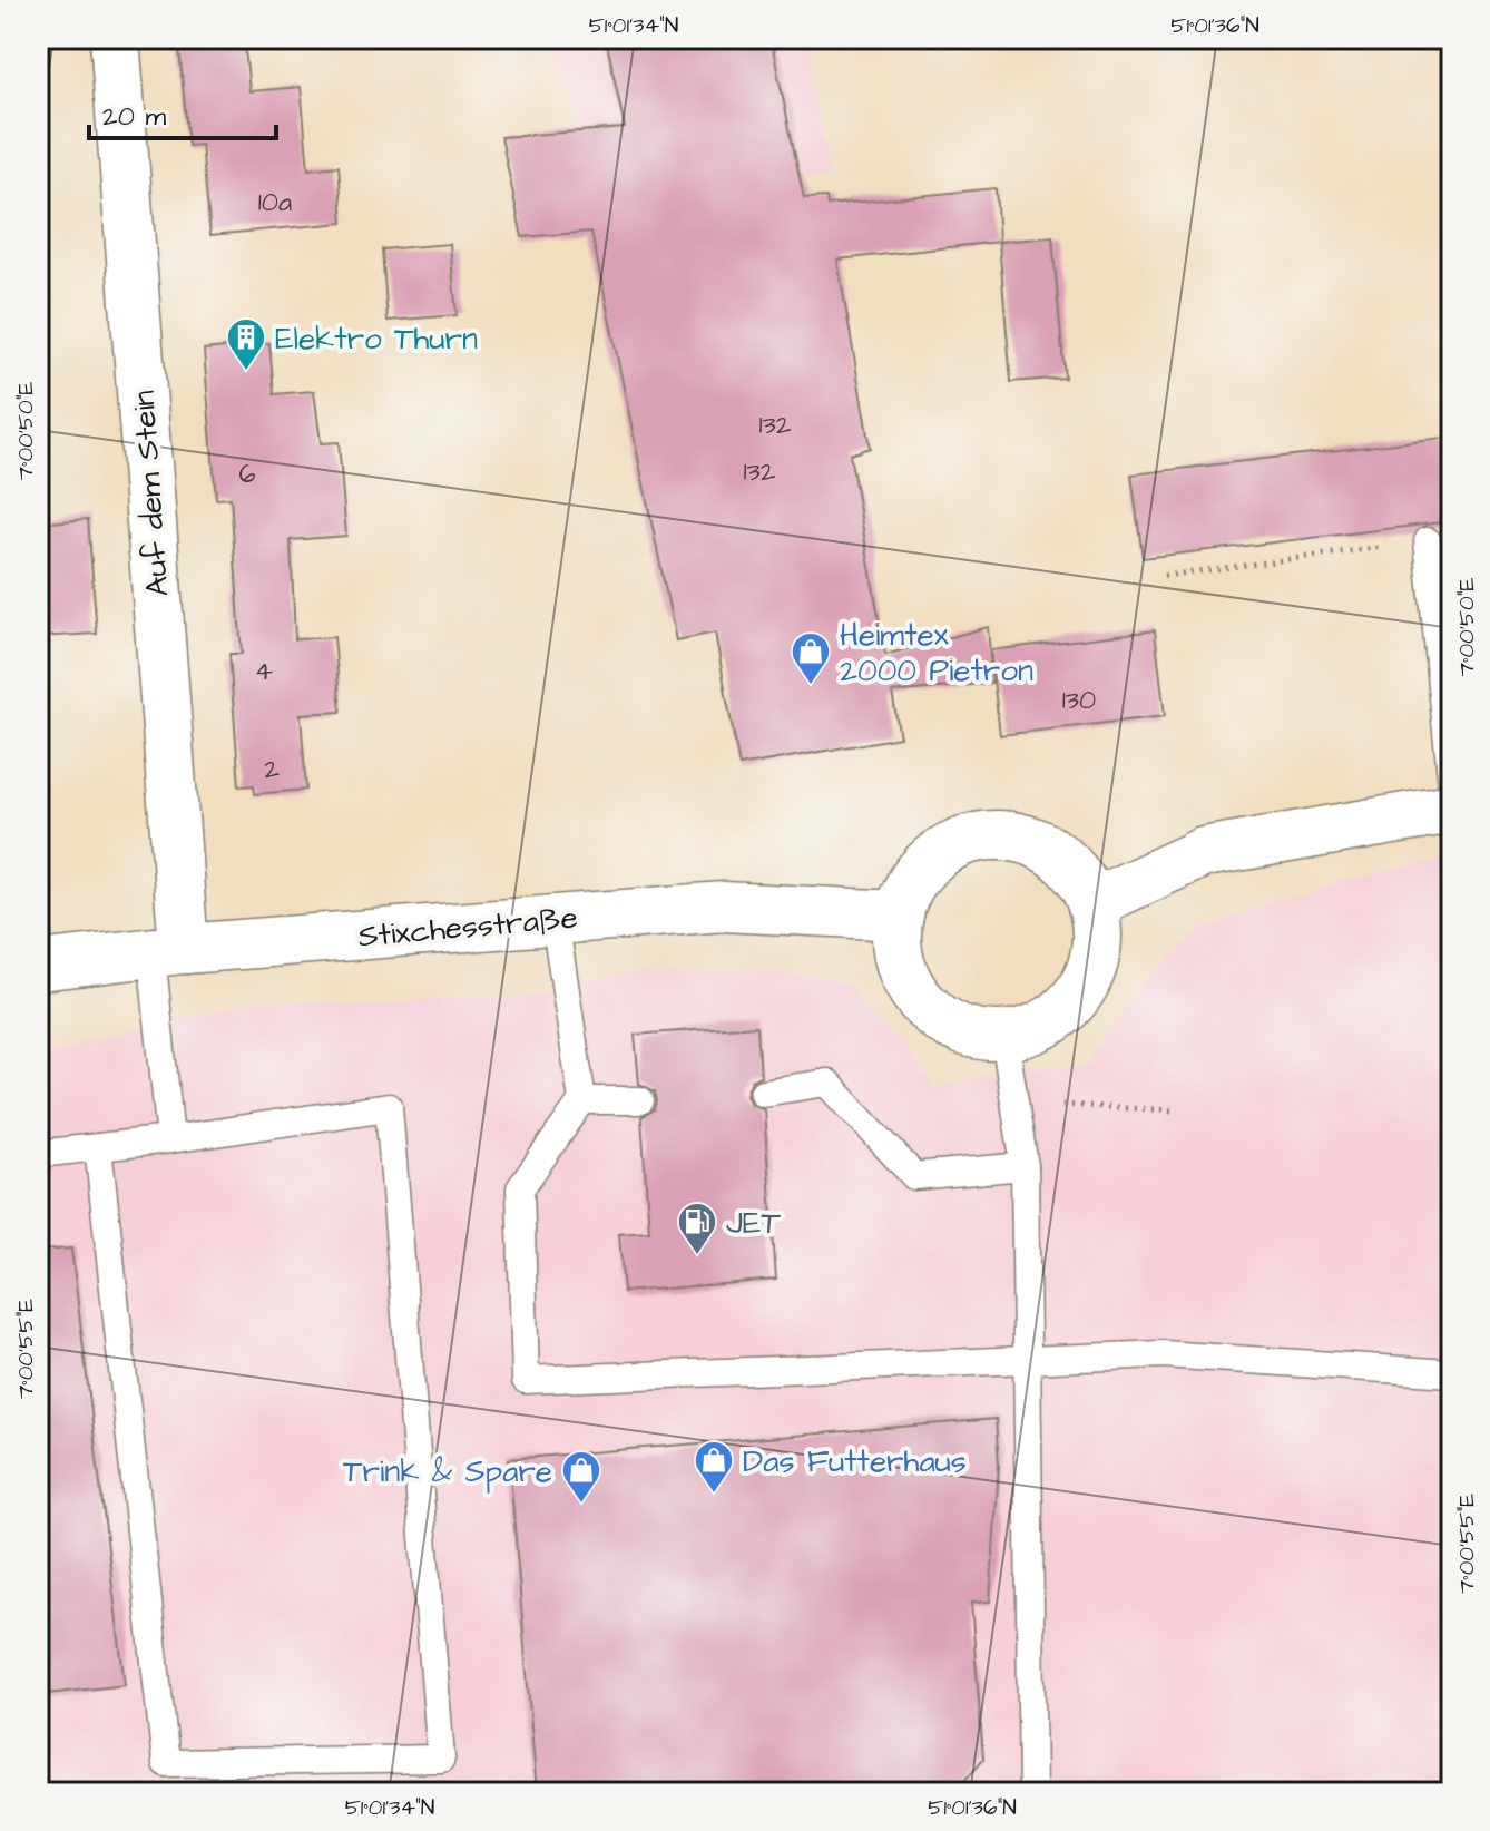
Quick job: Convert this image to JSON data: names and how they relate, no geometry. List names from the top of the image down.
{
  "streets": {
    "street": ["Auf dem Stein", "Stixchesstraße"]
  },
  "crossings": [
    ["Auf dem Stein", "Stixchesstraße"]
  ],
  "places": {
    "building": ["Elektro Thurn"],
    "shop": ["Heimtex 2000 Pietron", "Das Futterhaus", "Trink & Spare"],
    "fuel station": ["JET"]
  },
  "house_numbers": [
    "10a",
    "132",
    "132",
    "6",
    "4",
    "130",
    "2"
  ],
  "scale_bar": "20 m",
  "coordinates": [
    "51°01'34\"N",
    "51°01'36\"N",
    "7°00'50\"E",
    "7°00'55\"E"
  ]
}
